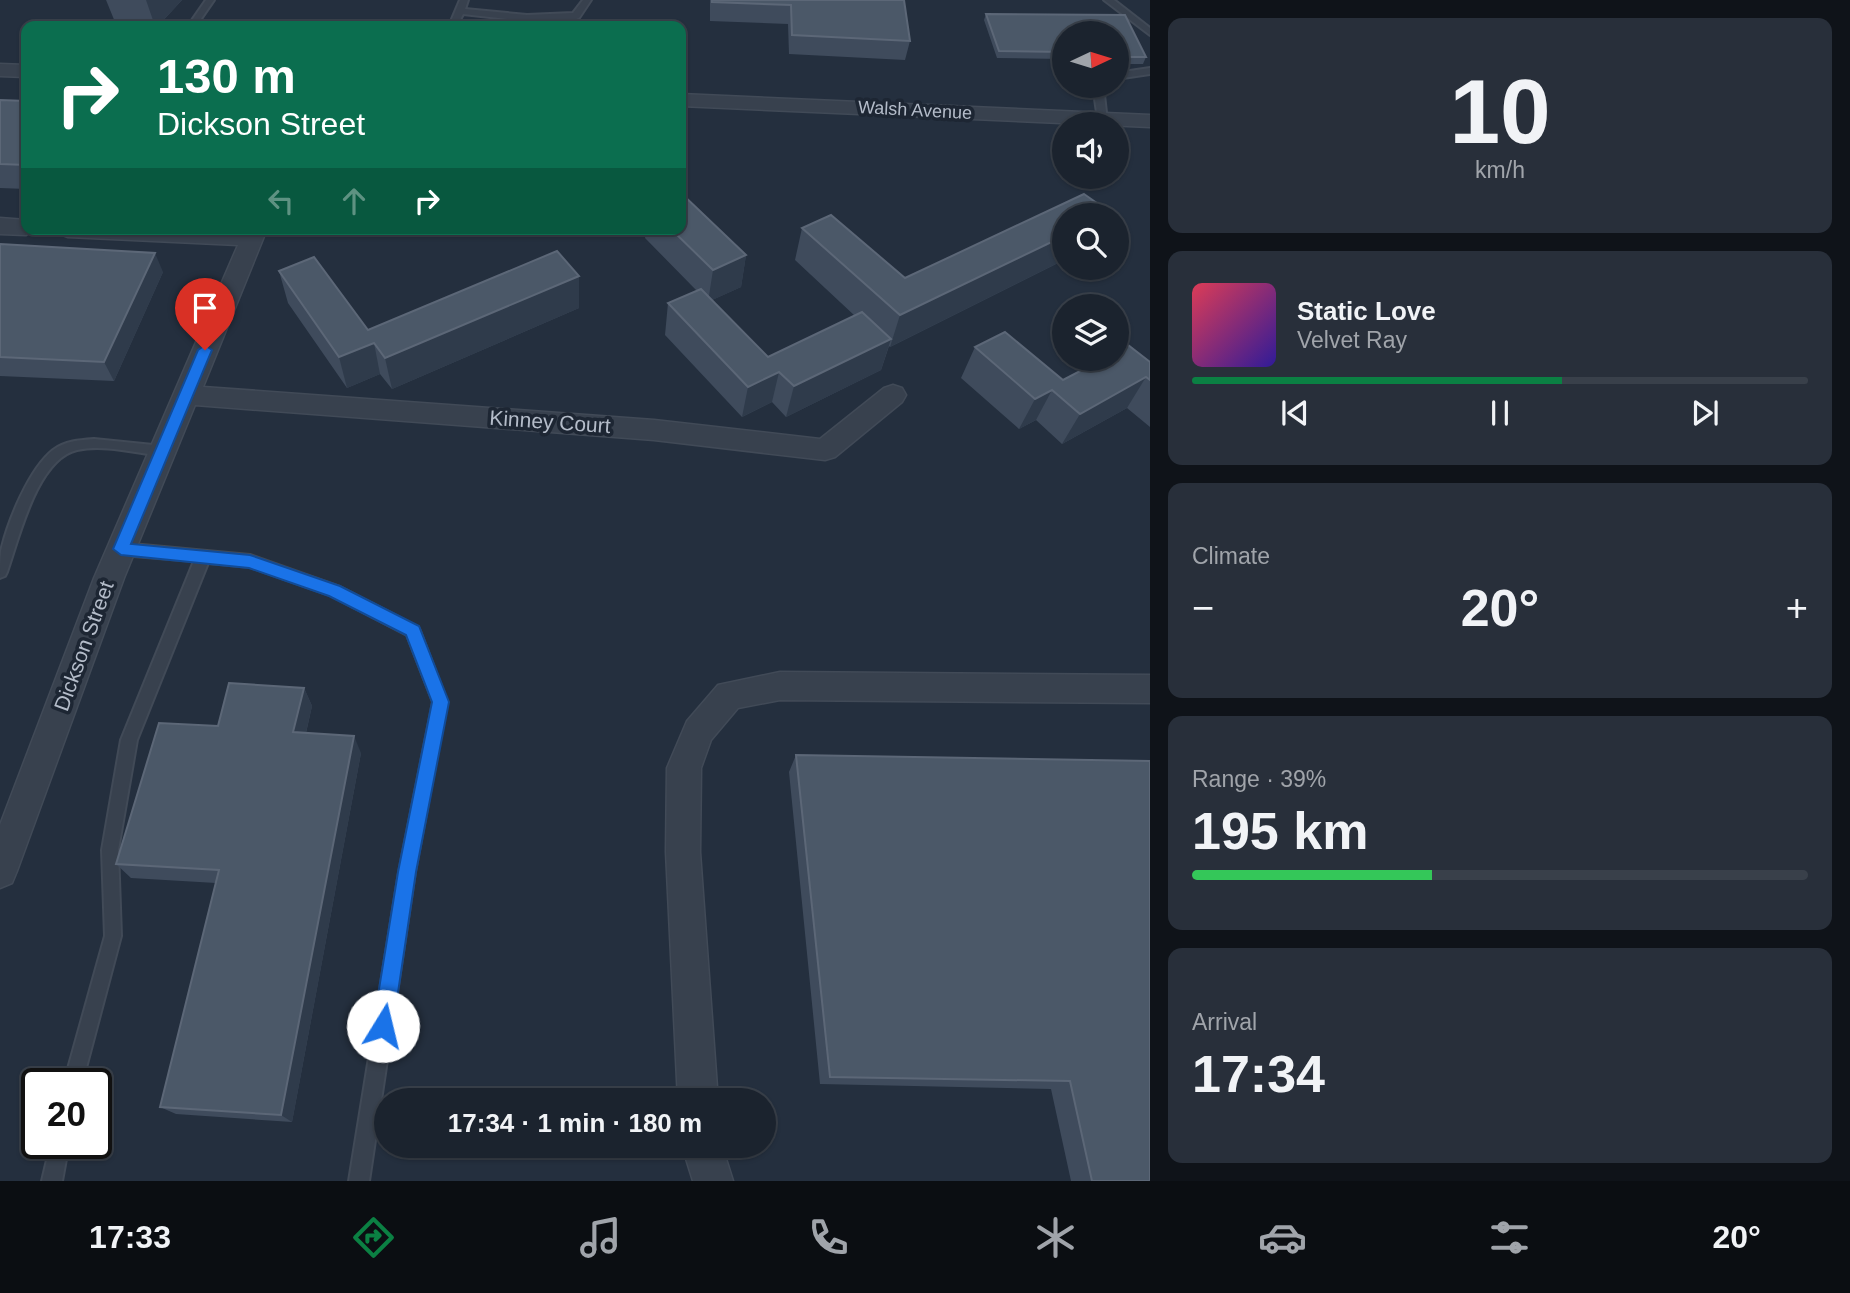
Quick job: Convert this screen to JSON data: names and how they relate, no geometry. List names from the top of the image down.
{
  "streets": {
    "street": ["Walsh Avenue", "Kinney Court", "Dickson Street"]
  },
  "crossings": [
    ["Kinney Court", "Dickson Street"]
  ],
  "north": "right",
  "page": {
    "tile": [
      ["10", "km/h"],
      "Climate",
      ["Range · 39%", "195 km"],
      ["Arrival", "17:34"]
    ],
    "turn": ["130 m", "Dickson Street"],
    "song": ["Static Love", "Velvet Ray"],
    "heat": ["−", "20°", "+"],
    "limit": "20",
    "trip": "17:34 · 1 min · 180 m",
    "tabs": ["17:33", "20°"]
  }
}
